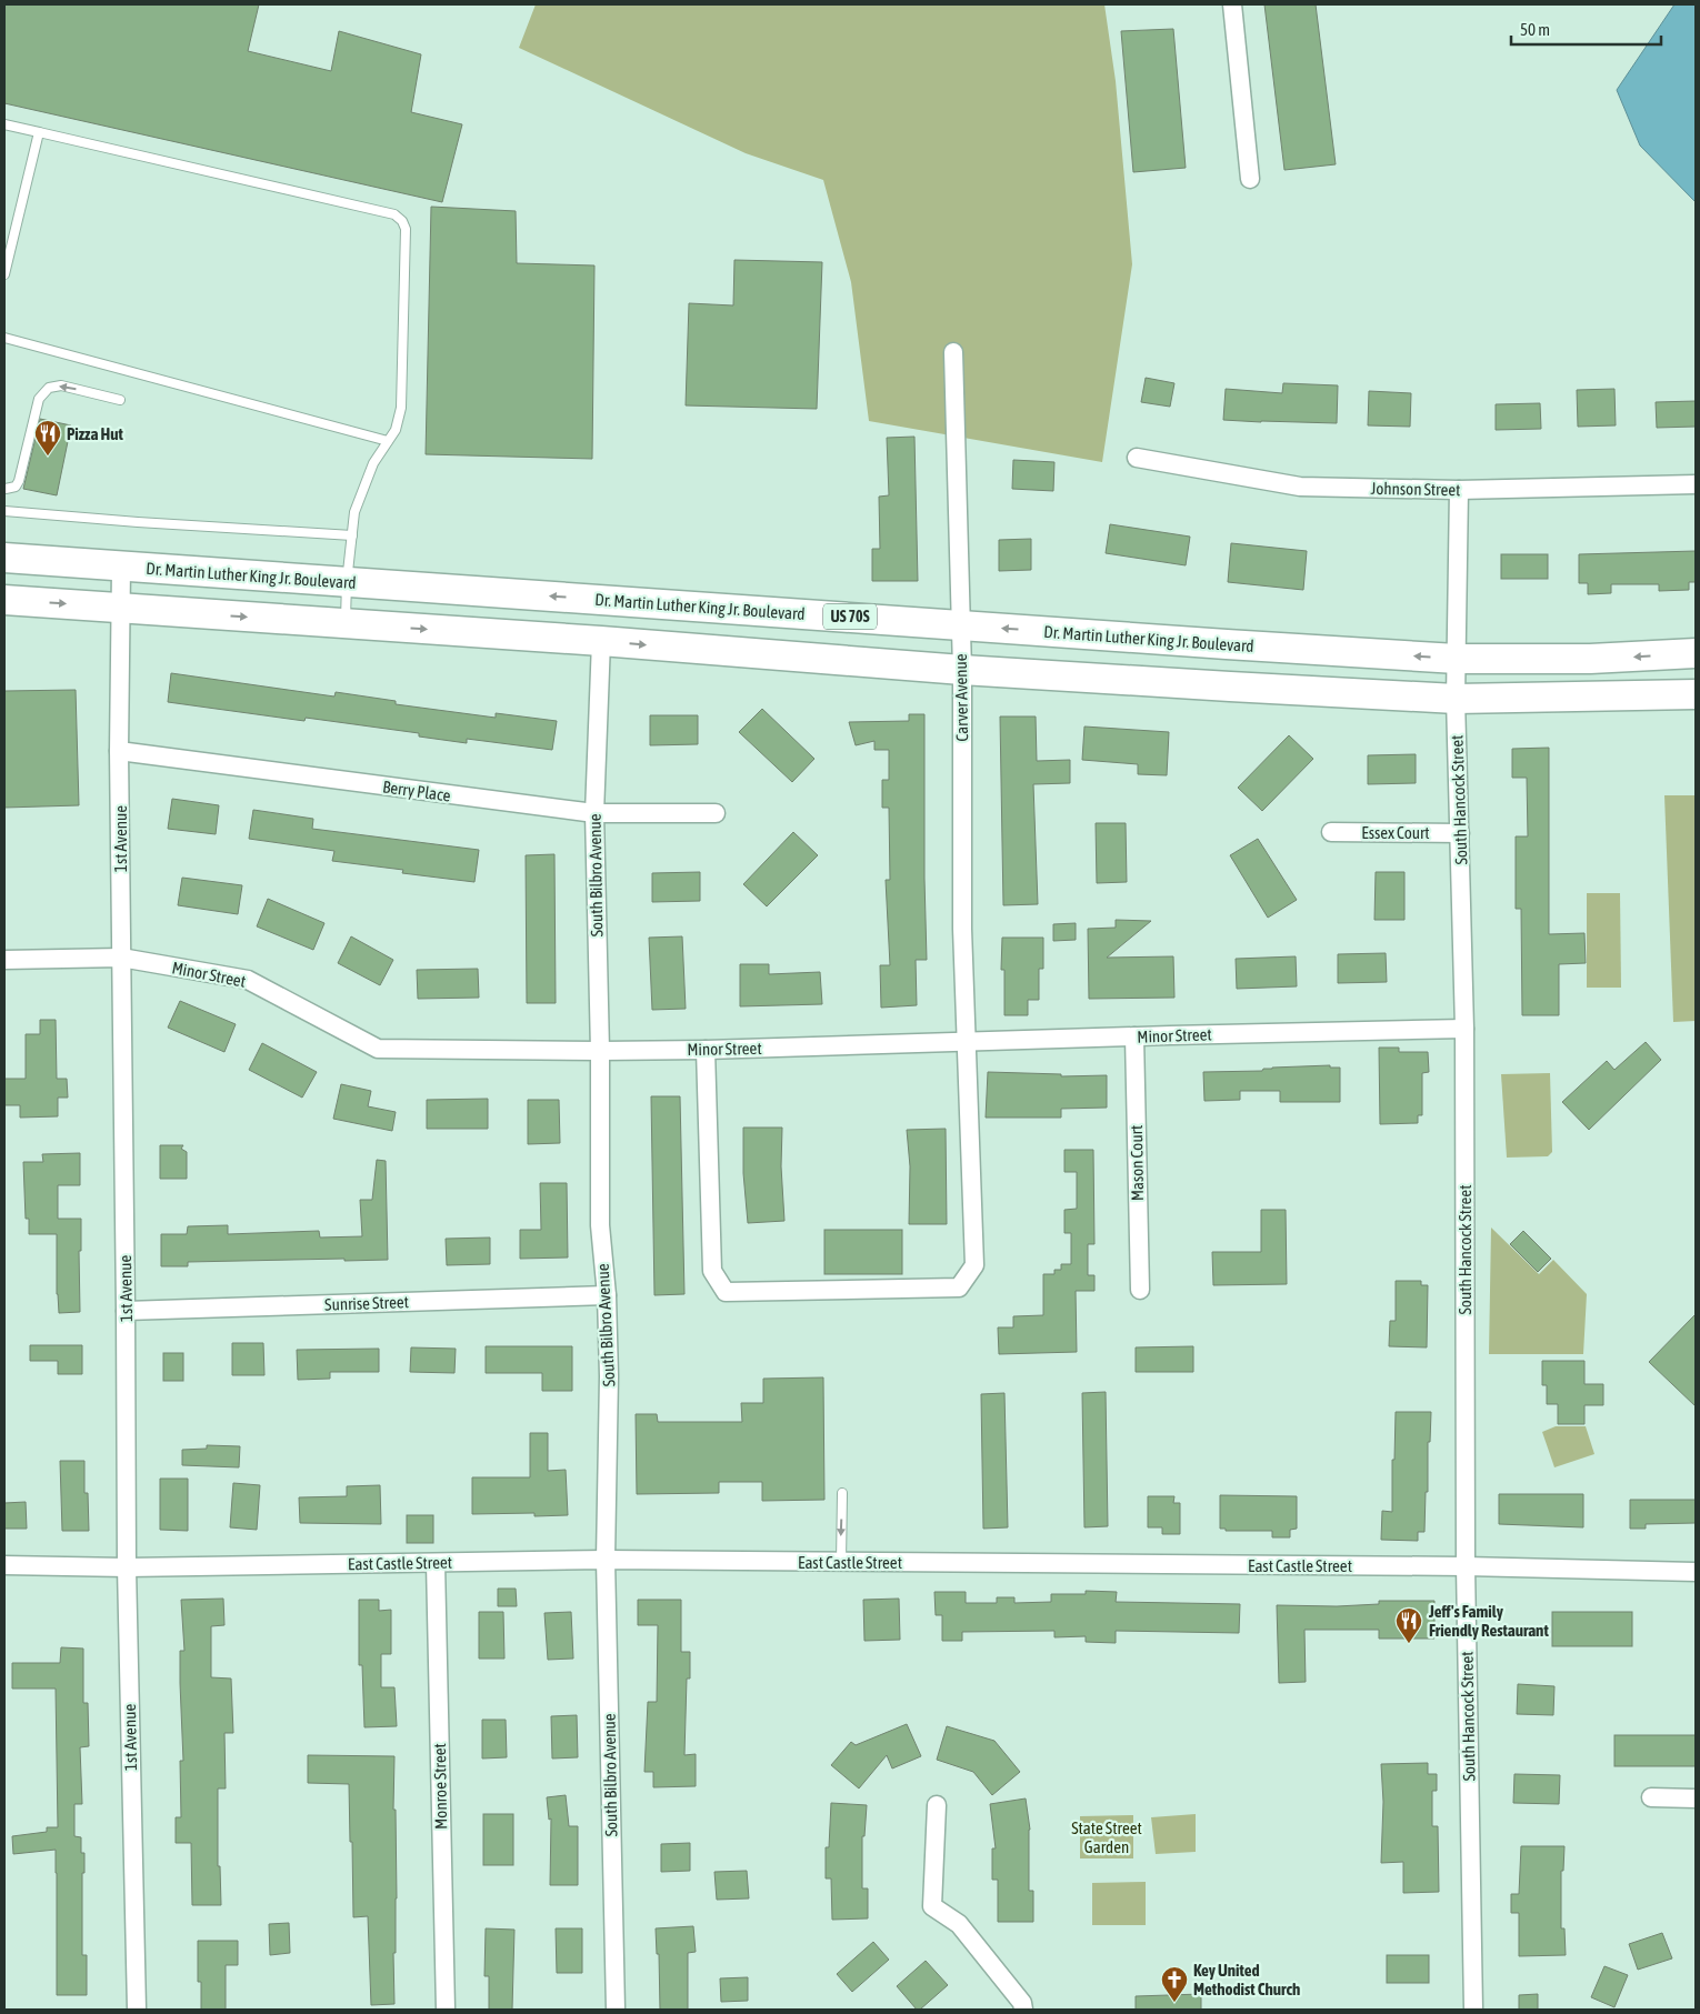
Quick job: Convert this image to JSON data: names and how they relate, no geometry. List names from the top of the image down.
{
  "streets": {
    "main road": ["Dr. Martin Luther King Jr. Boulevard", "US 70S"],
    "street": [
      "Johnson Street",
      "Carver Avenue",
      "Berry Place",
      "South Hancock Street",
      "Essex Court",
      "1st Avenue",
      "South Bilbro Avenue",
      "Minor Street",
      "Mason Court",
      "Sunrise Street",
      "East Castle Street",
      "Monroe Street"
    ]
  },
  "crossings": [
    ["Johnson Street", "South Hancock Street"],
    ["Dr. Martin Luther King Jr. Boulevard", "Carver Avenue"],
    ["Dr. Martin Luther King Jr. Boulevard", "South Hancock Street"],
    ["Dr. Martin Luther King Jr. Boulevard", "1st Avenue"],
    ["Carver Avenue", "Minor Street"],
    ["Berry Place", "1st Avenue"],
    ["Berry Place", "South Bilbro Avenue"],
    ["South Hancock Street", "Essex Court"],
    ["South Hancock Street", "Minor Street"],
    ["South Hancock Street", "East Castle Street"],
    ["1st Avenue", "Minor Street"],
    ["1st Avenue", "Sunrise Street"],
    ["1st Avenue", "East Castle Street"],
    ["South Bilbro Avenue", "Minor Street"],
    ["South Bilbro Avenue", "Sunrise Street"],
    ["South Bilbro Avenue", "East Castle Street"],
    ["Minor Street", "Mason Court"],
    ["East Castle Street", "Monroe Street"]
  ],
  "parks": ["State Street Garden"],
  "places": {
    "restaurant": ["Pizza Hut", "Jeff's Family Friendly Restaurant"],
    "church": ["Key United Methodist Church"]
  },
  "scale_bar": "50 m"
}
